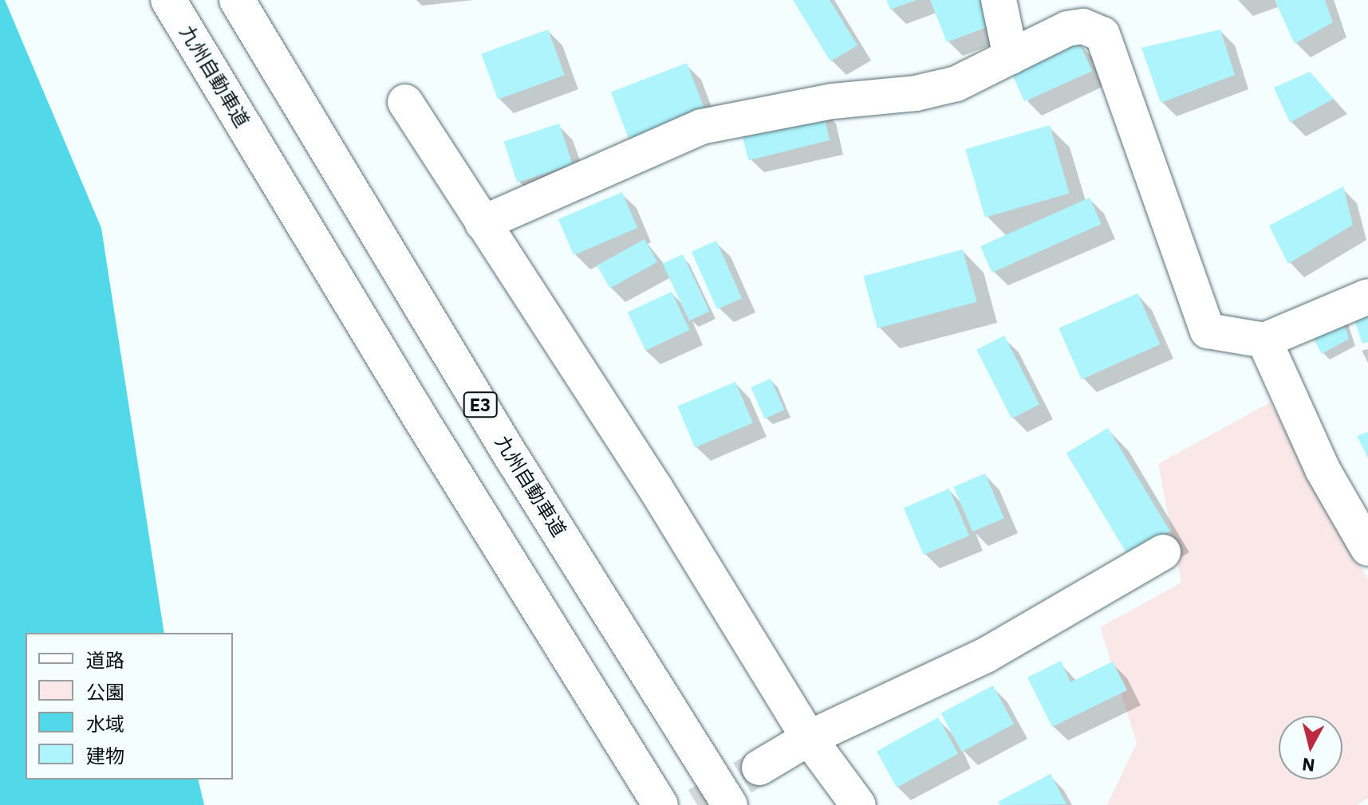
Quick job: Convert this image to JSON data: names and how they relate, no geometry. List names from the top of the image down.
{
  "streets": {
    "main road": ["九州自動車道", "E3"]
  },
  "legend": [
    "道路",
    "公園",
    "水域",
    "建物"
  ],
  "north": "bottom"
}
